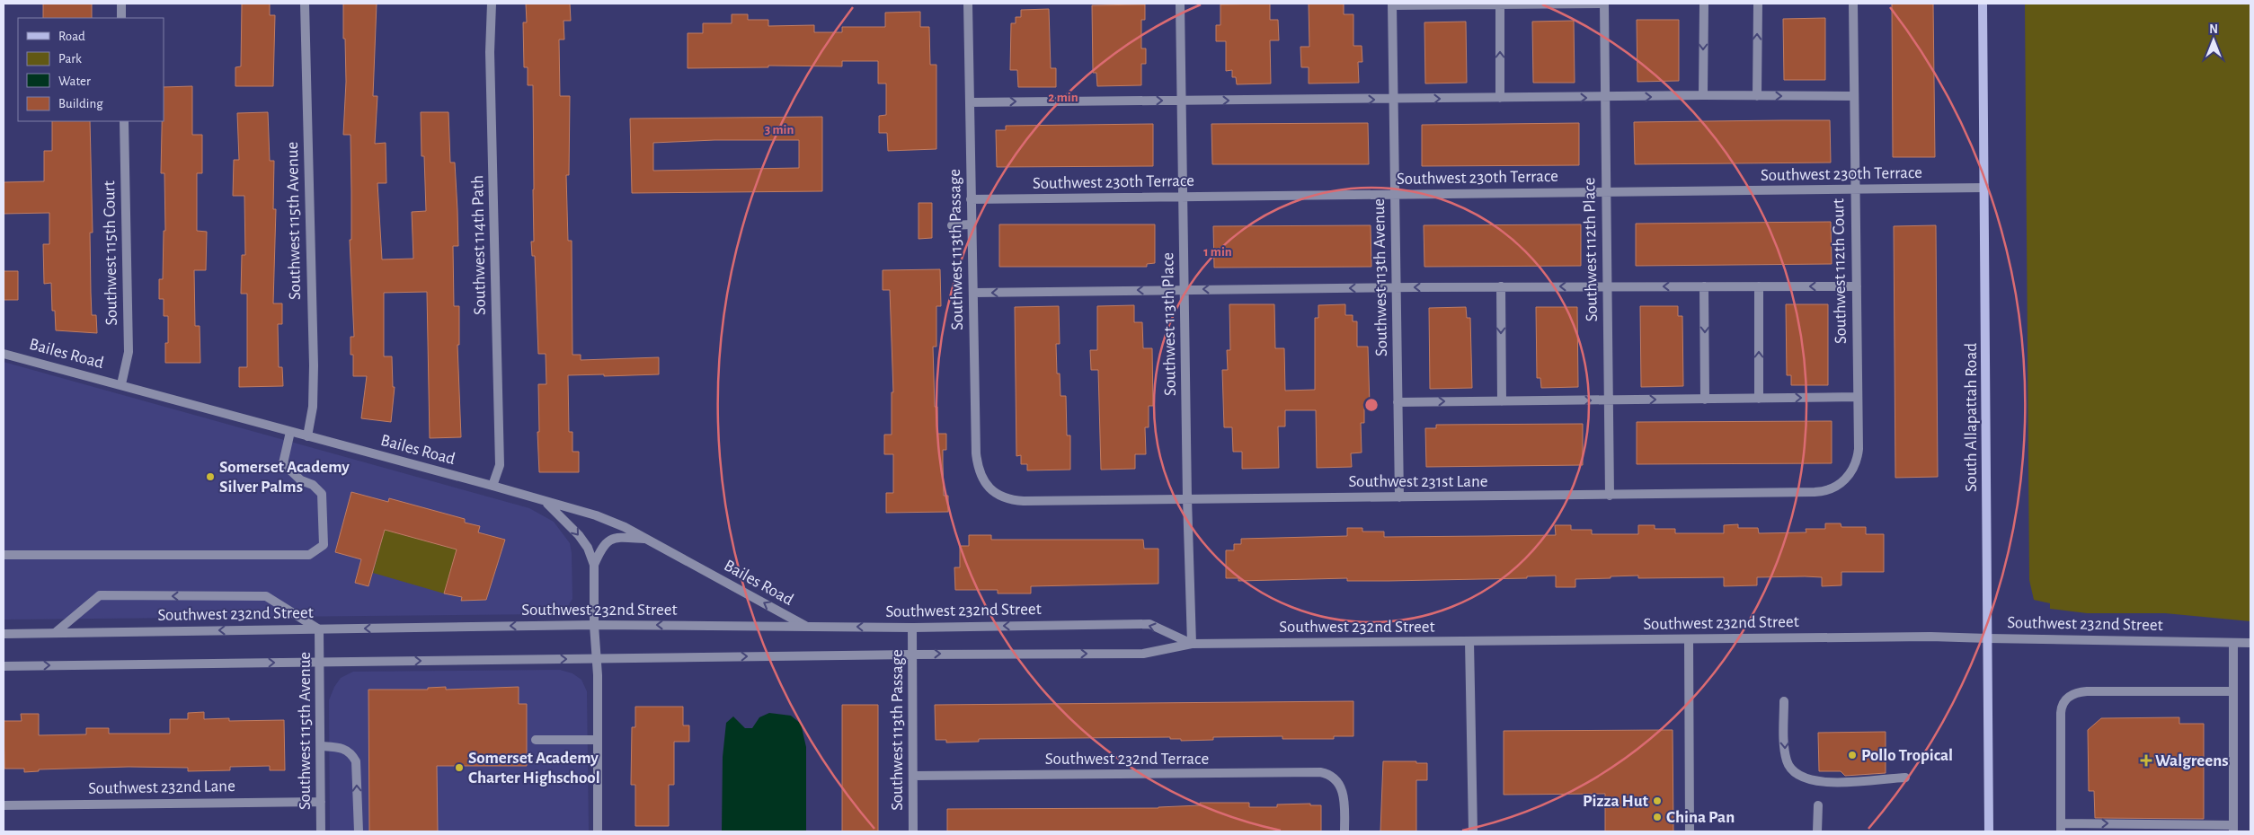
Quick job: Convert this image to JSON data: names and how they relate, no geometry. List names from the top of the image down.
{
  "streets": {
    "main road": ["South Allapattah Road"],
    "street": [
      "Southwest 230th Terrace",
      "Southwest 115th Avenue",
      "Southwest 114th Path",
      "Southwest 113th Passage",
      "Southwest 112th Place",
      "Southwest 115th Court",
      "Southwest 112th Court",
      "Southwest 113th Avenue",
      "Southwest 113th Place",
      "Bailes Road",
      "Southwest 231st Lane",
      "Southwest 232nd Street",
      "Southwest 232nd Terrace",
      "Southwest 232nd Lane"
    ]
  },
  "crossings": [
    ["Southwest 230th Terrace", "Southwest 113th Passage"],
    ["Southwest 230th Terrace", "Southwest 112th Place"],
    ["Southwest 230th Terrace", "Southwest 112th Court"],
    ["Southwest 230th Terrace", "Southwest 113th Avenue"],
    ["Southwest 230th Terrace", "Southwest 113th Place"],
    ["Southwest 230th Terrace", "South Allapattah Road"],
    ["Southwest 115th Avenue", "Bailes Road"],
    ["Southwest 115th Avenue", "Southwest 232nd Street"],
    ["Southwest 115th Avenue", "Southwest 232nd Lane"],
    ["Southwest 114th Path", "Bailes Road"],
    ["Southwest 113th Passage", "Southwest 231st Lane"],
    ["Southwest 113th Passage", "Southwest 232nd Street"],
    ["Southwest 113th Passage", "Southwest 232nd Terrace"],
    ["Southwest 112th Place", "Southwest 231st Lane"],
    ["Southwest 115th Court", "Bailes Road"],
    ["Southwest 112th Court", "Southwest 231st Lane"],
    ["Southwest 113th Avenue", "Southwest 231st Lane"],
    ["Southwest 113th Place", "Southwest 231st Lane"],
    ["Southwest 113th Place", "Southwest 232nd Street"],
    ["Bailes Road", "Southwest 232nd Street"],
    ["South Allapattah Road", "Southwest 232nd Street"]
  ],
  "places": {
    "other": [
      "Somerset Academy Silver Palms",
      "Pollo Tropical",
      "Somerset Academy Charter Highschool",
      "Pizza Hut",
      "China Pan"
    ],
    "health": ["Walgreens"]
  },
  "legend": [
    "Road",
    "Park",
    "Water",
    "Building"
  ],
  "north": "top",
  "rings": ["2 min", "3 min", "1 min"]
}
